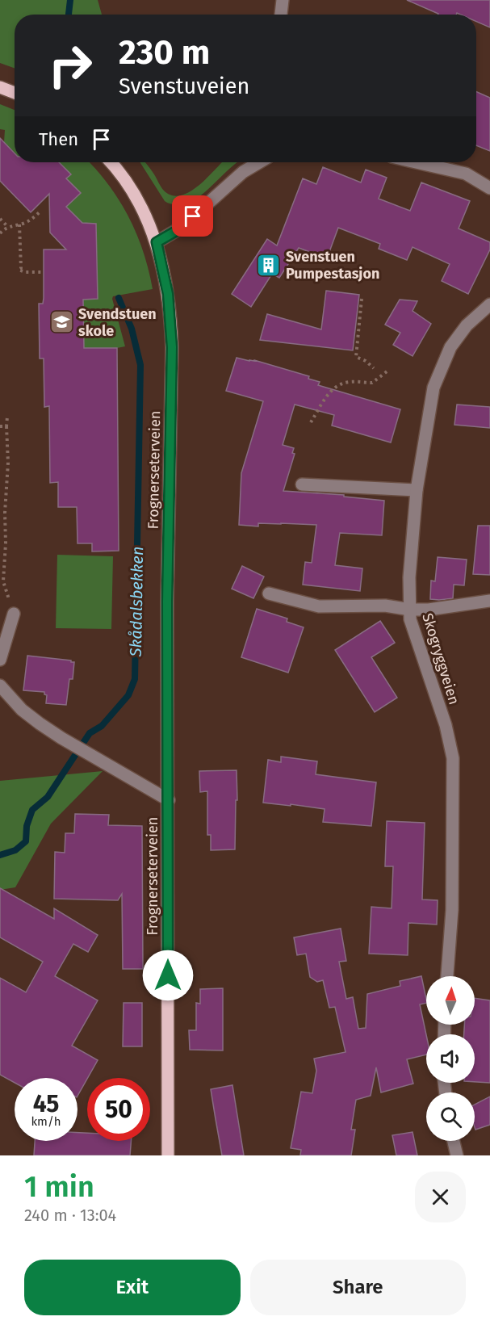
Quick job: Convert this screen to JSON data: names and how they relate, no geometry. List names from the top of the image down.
{
  "streets": {
    "main road": ["Frognerseterveien"],
    "street": ["Skogryggveien"]
  },
  "water": ["Skådalsbekken"],
  "places": {
    "building": ["Svenstuen Pumpestasjon"],
    "school or university": ["Svendstuen skole"]
  },
  "north": "top",
  "page": {
    "turn": ["230 m", "Svenstuveien"],
    "then": "Then",
    "speed": "45 km/h",
    "limit": "50",
    "heading": ["1 min", "240 m · 13:04"],
    "buttons": ["Exit", "Share"]
  }
}
